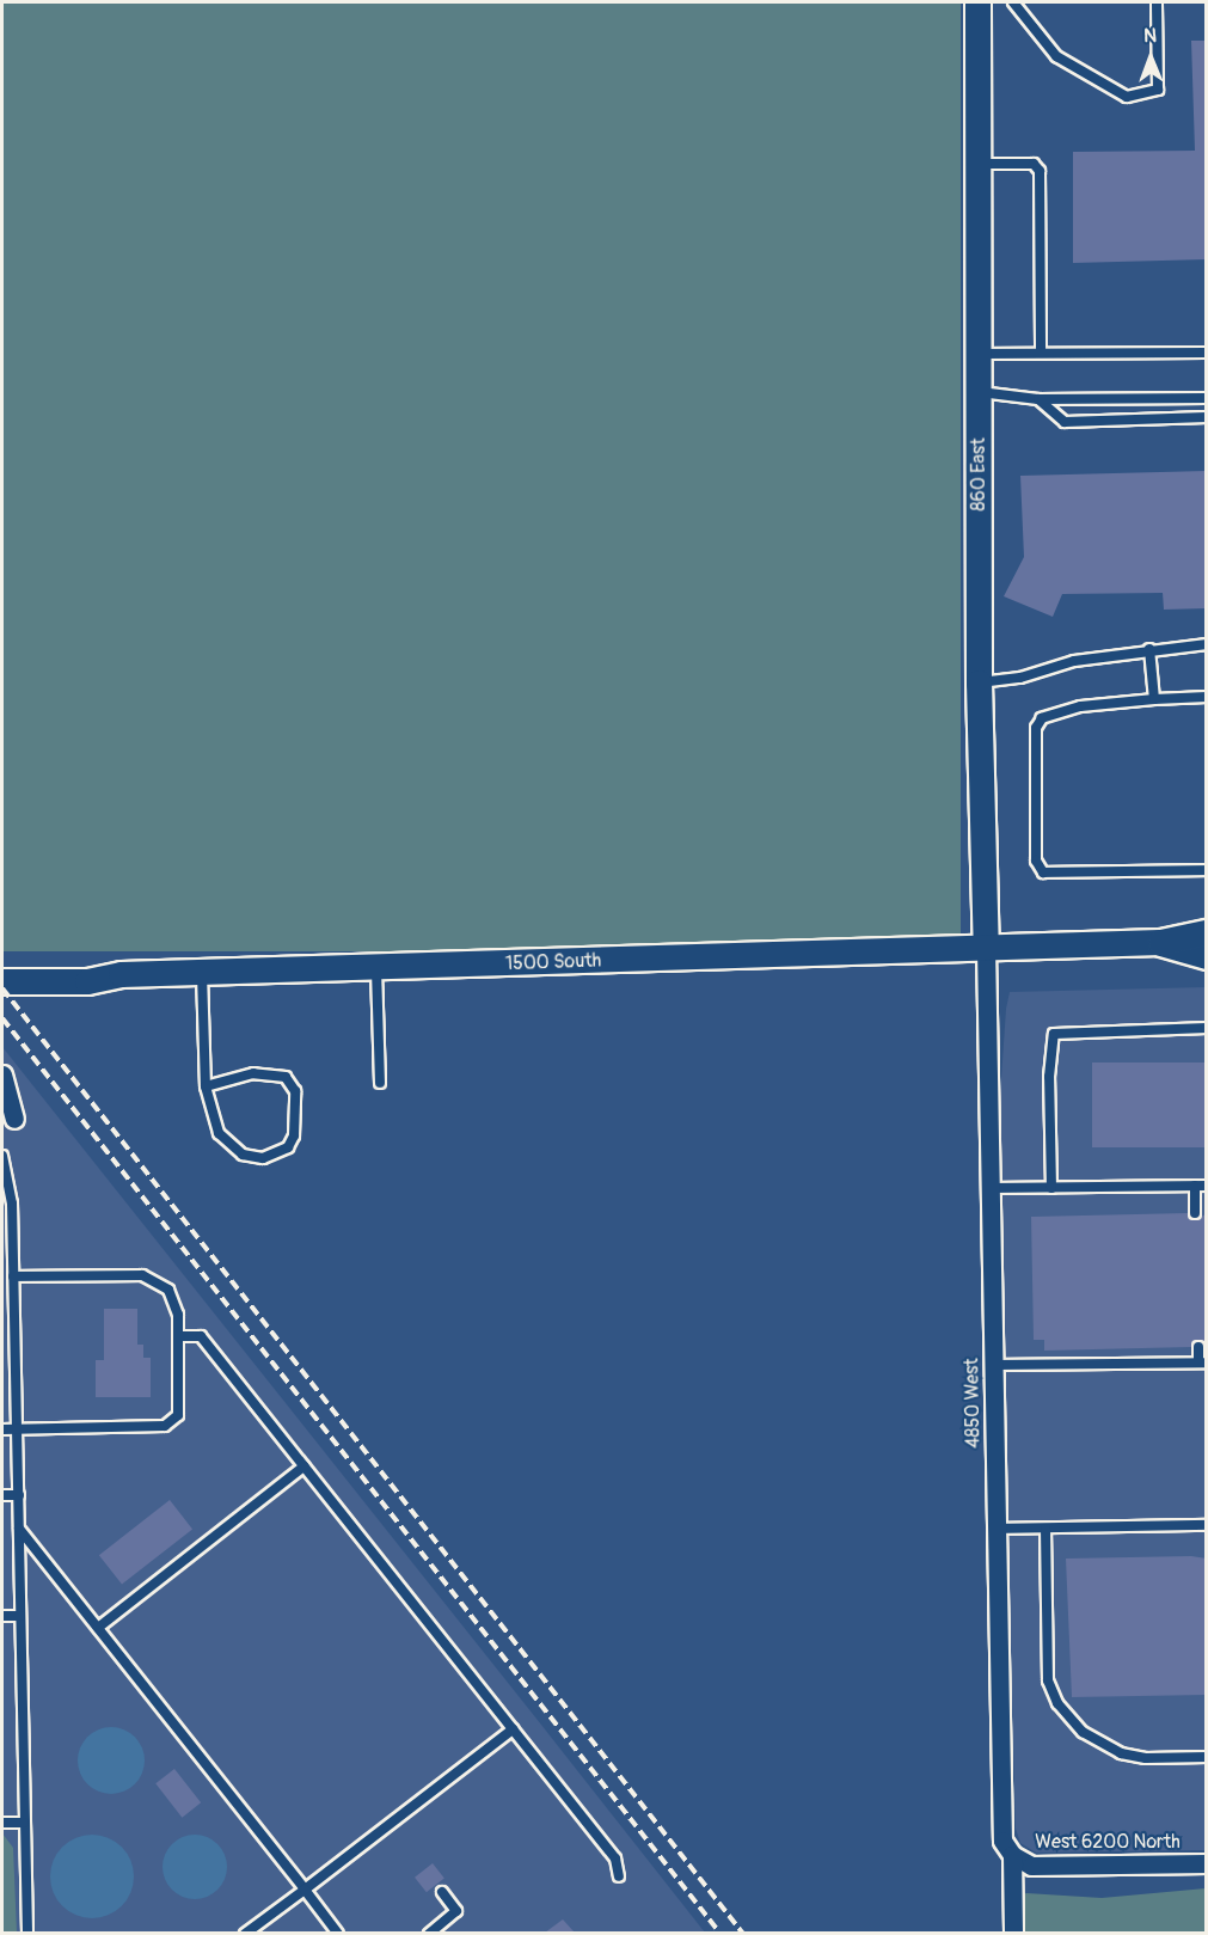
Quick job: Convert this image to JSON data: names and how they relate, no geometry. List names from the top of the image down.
{
  "streets": {
    "street": [
      "860 East",
      "1500 South",
      "4850 West",
      "West 6200 North"
    ]
  },
  "crossings": [
    ["860 East", "1500 South"],
    ["860 East", "4850 West"],
    ["1500 South", "4850 West"],
    ["4850 West", "West 6200 North"]
  ],
  "north": "top"
}
